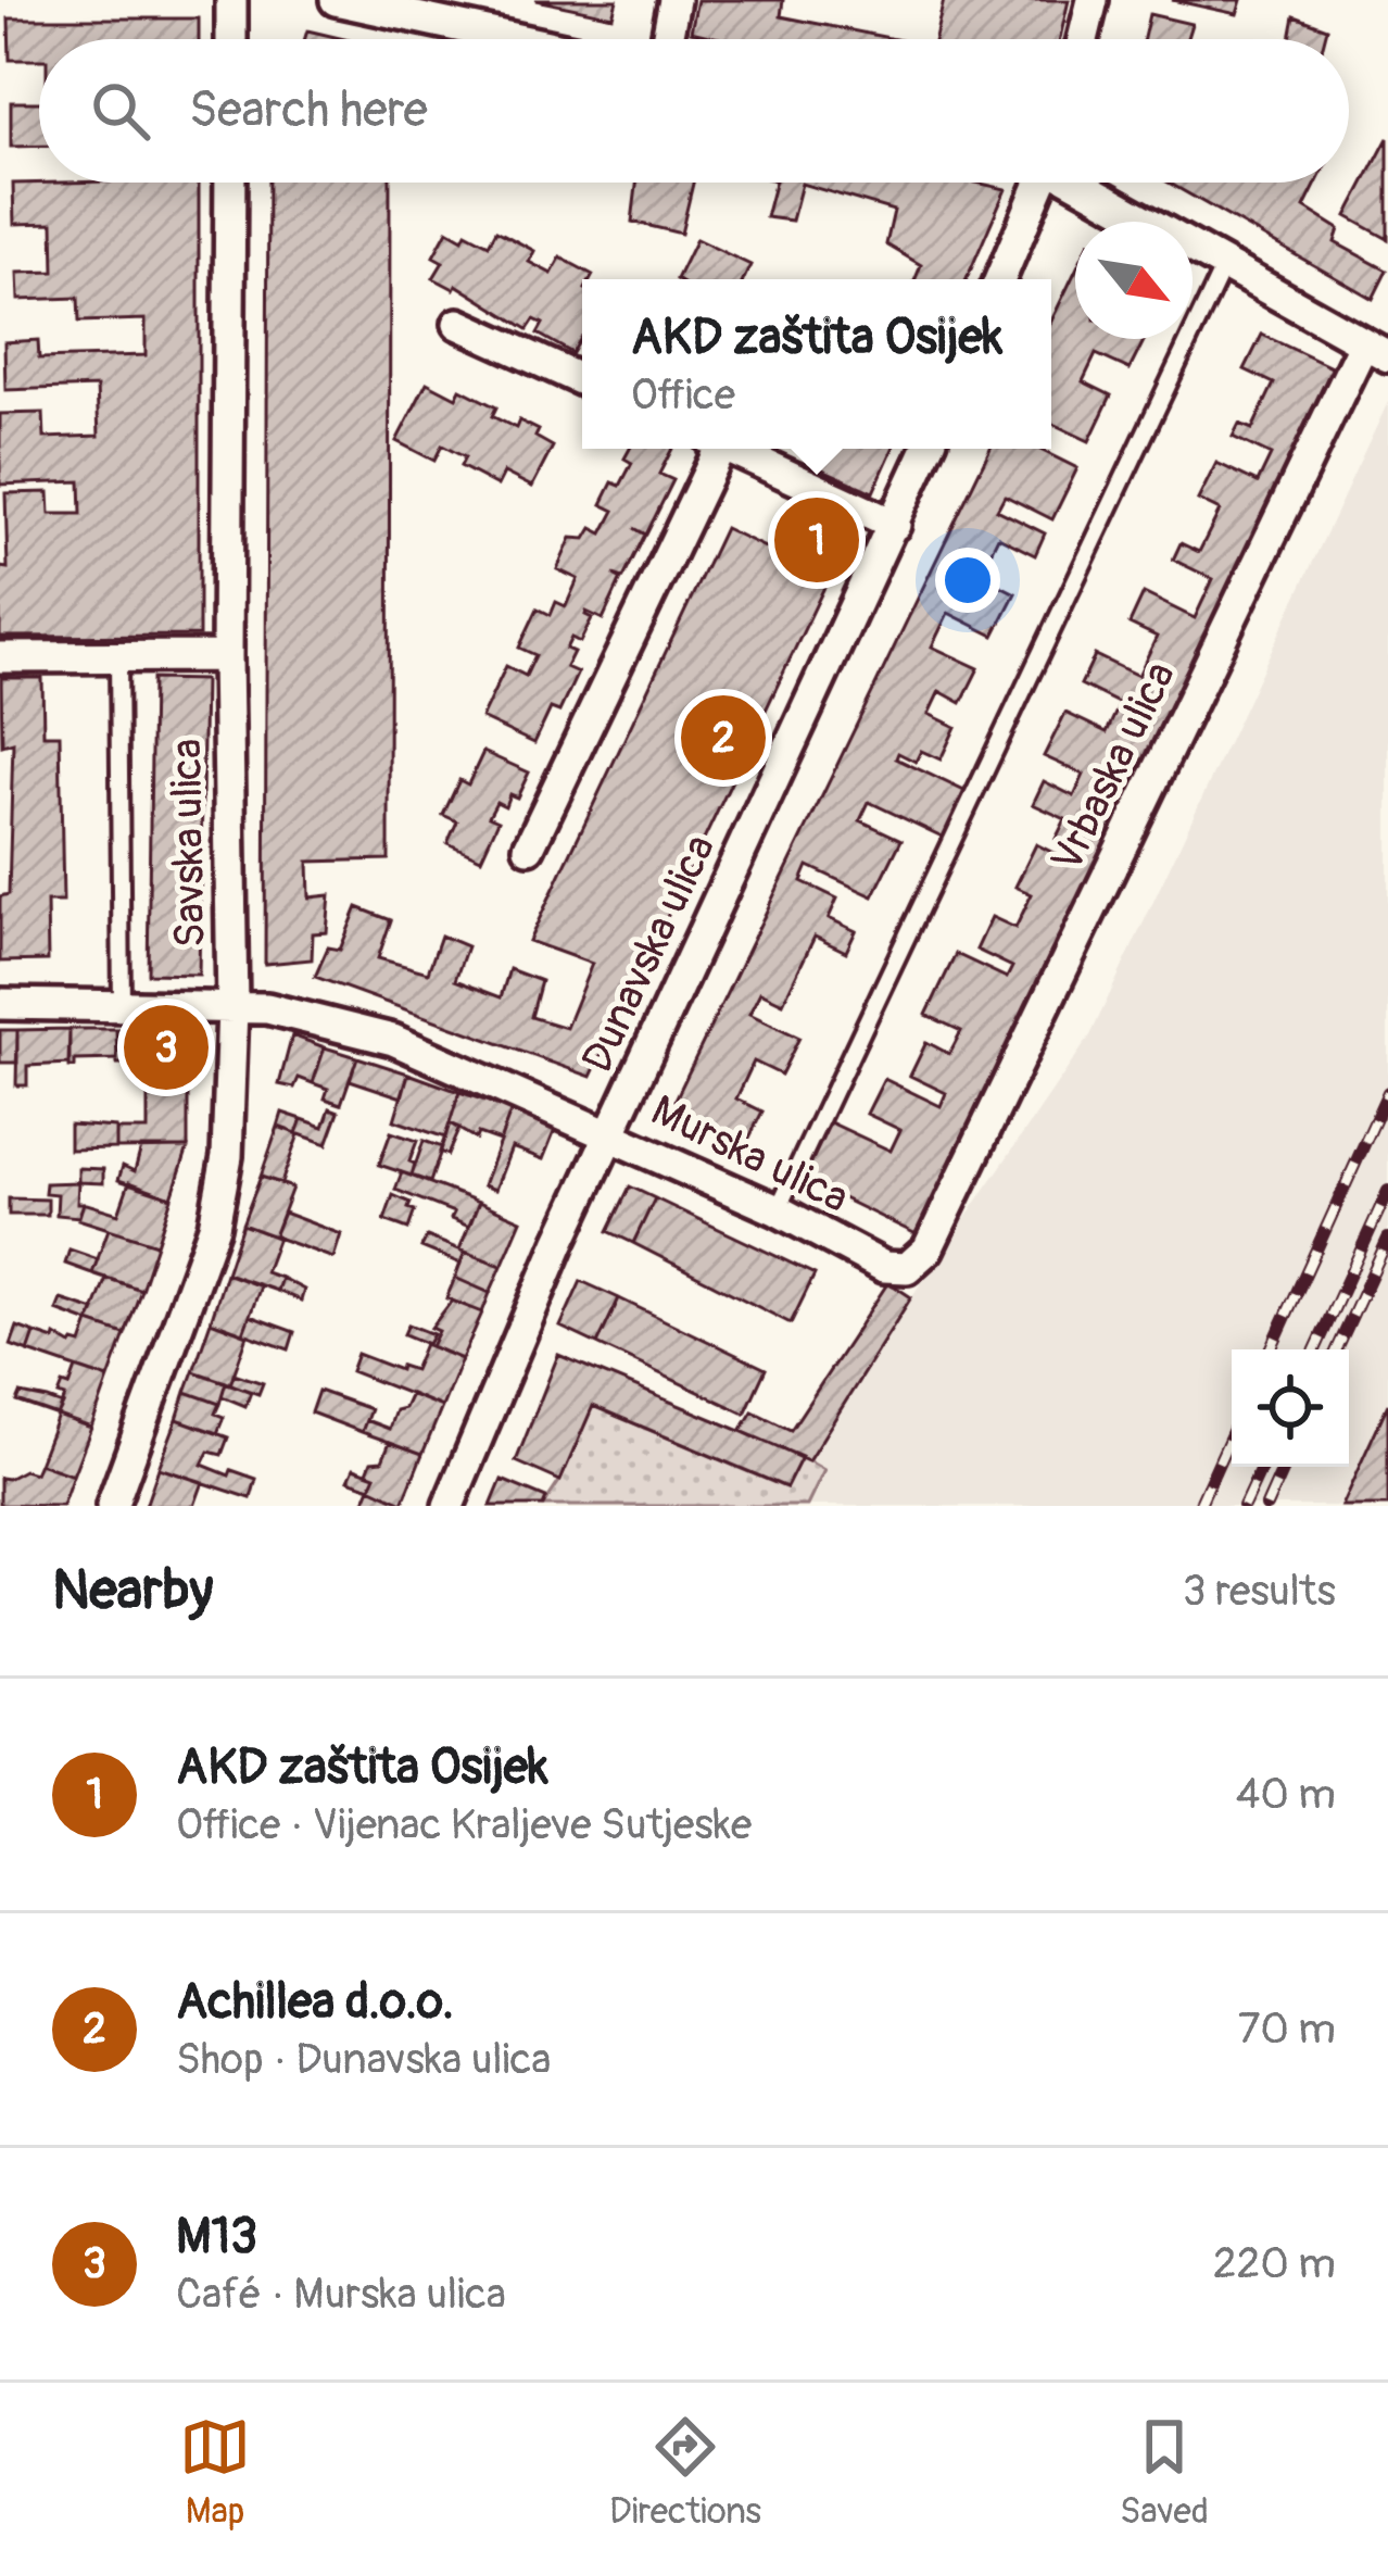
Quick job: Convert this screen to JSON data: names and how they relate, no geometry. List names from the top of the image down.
{
  "streets": {
    "street": [
      "Vrbaska ulica",
      "Savska ulica",
      "Dunavska ulica",
      "Murska ulica"
    ]
  },
  "crossings": [
    ["Vrbaska ulica", "Murska ulica"],
    ["Savska ulica", "Murska ulica"],
    ["Dunavska ulica", "Murska ulica"]
  ],
  "north": "bottom right",
  "page": {
    "search": "Search here",
    "popup": ["AKD zaštita Osijek", "Office"],
    "pins": ["1", "2", "3"],
    "heading": ["Nearby", "3 results"],
    "list": [
      {
        "mark": "1",
        "name": "AKD zaštita Osijek",
        "note": "Office · Vijenac Kraljeve Sutjeske",
        "value": "40 m"
      },
      {
        "mark": "2",
        "name": "Achillea d.o.o.",
        "note": "Shop · Dunavska ulica",
        "value": "70 m"
      },
      {
        "mark": "3",
        "name": "M13",
        "note": "Café · Murska ulica",
        "value": "220 m"
      }
    ],
    "nav": ["Map", "Directions", "Saved"]
  }
}
